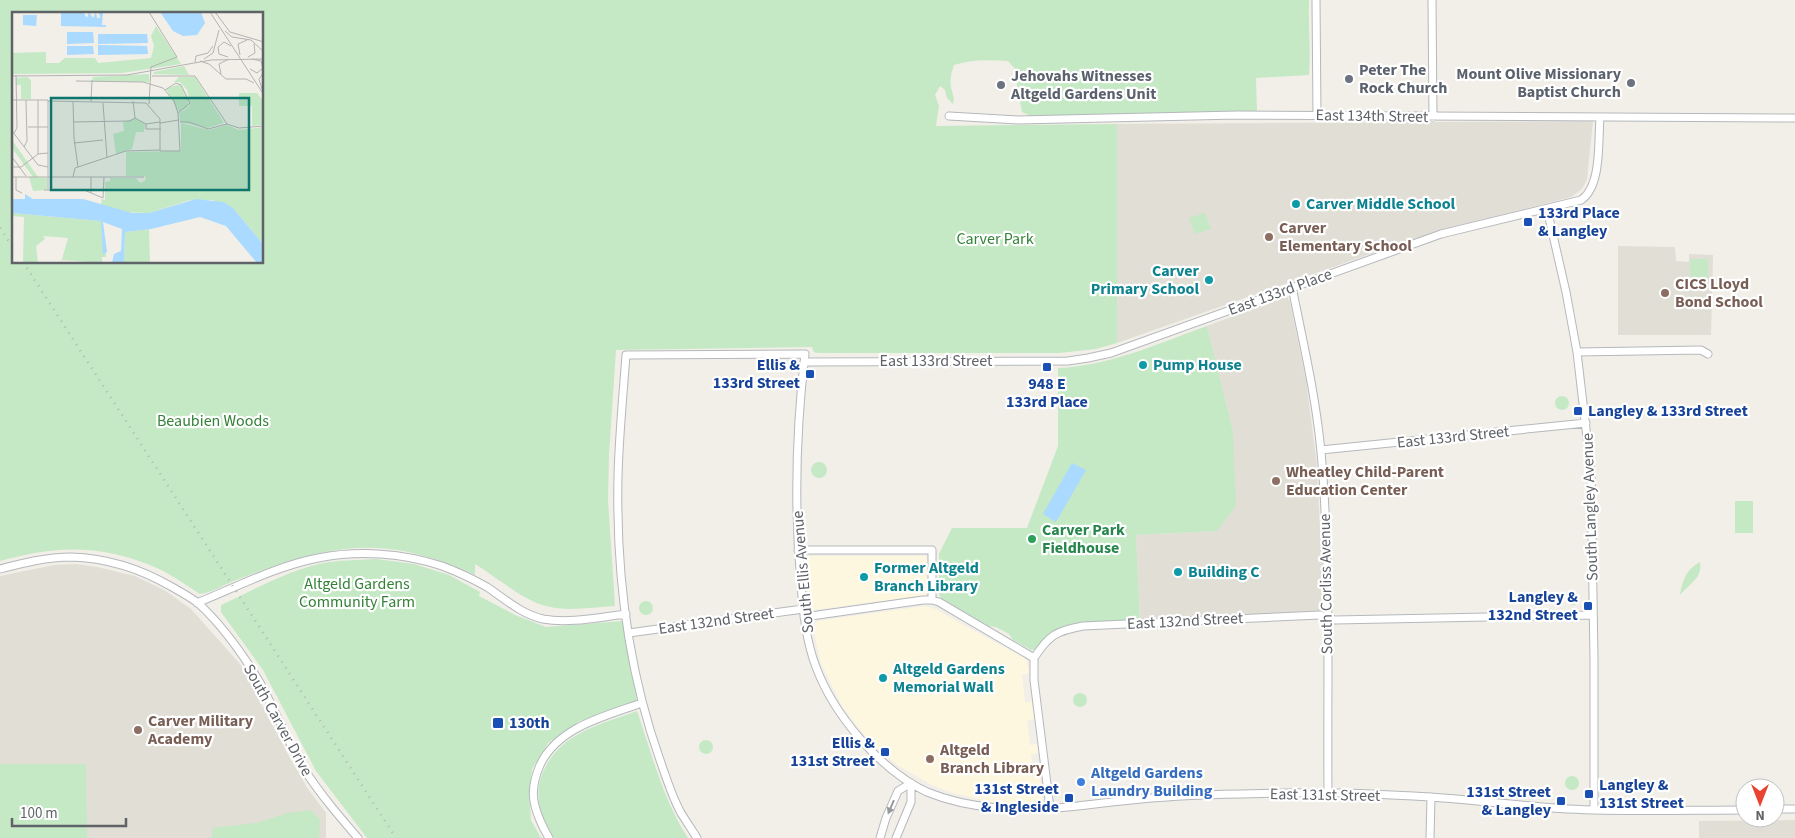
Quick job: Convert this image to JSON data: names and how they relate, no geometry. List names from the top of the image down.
{
  "streets": {
    "street": [
      "East 134th Street",
      "East 133rd Place",
      "East 133rd Street",
      "South Langley Avenue",
      "South Ellis Avenue",
      "South Corliss Avenue",
      "East 132nd Street",
      "South Carver Drive",
      "East 131st Street"
    ]
  },
  "crossings": [
    ["East 134th Street", "East 133rd Place"],
    ["East 133rd Place", "East 133rd Street"],
    ["East 133rd Place", "South Langley Avenue"],
    ["East 133rd Place", "South Corliss Avenue"],
    ["East 133rd Street", "South Langley Avenue"],
    ["East 133rd Street", "South Ellis Avenue"],
    ["East 133rd Street", "South Corliss Avenue"],
    ["South Langley Avenue", "East 132nd Street"],
    ["South Langley Avenue", "East 131st Street"],
    ["South Ellis Avenue", "East 132nd Street"],
    ["South Ellis Avenue", "East 131st Street"],
    ["South Corliss Avenue", "East 132nd Street"],
    ["South Corliss Avenue", "East 131st Street"]
  ],
  "parks": ["Carver Park", "Beaubien Woods", "Altgeld Gardens Community Farm"],
  "places": {
    "other": [
      "Peter The Rock Church",
      "Mount Olive Missionary Baptist Church",
      "Jehovahs Witnesses Altgeld Gardens Unit",
      "Carver Middle School",
      "Carver Elementary School",
      "Carver Primary School",
      "CICS Lloyd Bond School",
      "Pump House",
      "Wheatley Child-Parent Education Center",
      "Carver Park Fieldhouse",
      "Building C",
      "Former Altgeld Branch Library",
      "Altgeld Gardens Memorial Wall",
      "Carver Military Academy",
      "Altgeld Branch Library",
      "Altgeld Gardens Laundry Building"
    ],
    "transit": [
      "133rd Place & Langley",
      "948 E 133rd Place",
      "Ellis & 133rd Street",
      "Langley & 133rd Street",
      "Langley & 132nd Street",
      "130th",
      "Ellis & 131st Street",
      "Langley & 131st Street",
      "131st Street & Ingleside",
      "131st Street & Langley"
    ]
  },
  "scale_bar": "100 m",
  "north": "bottom"
}
